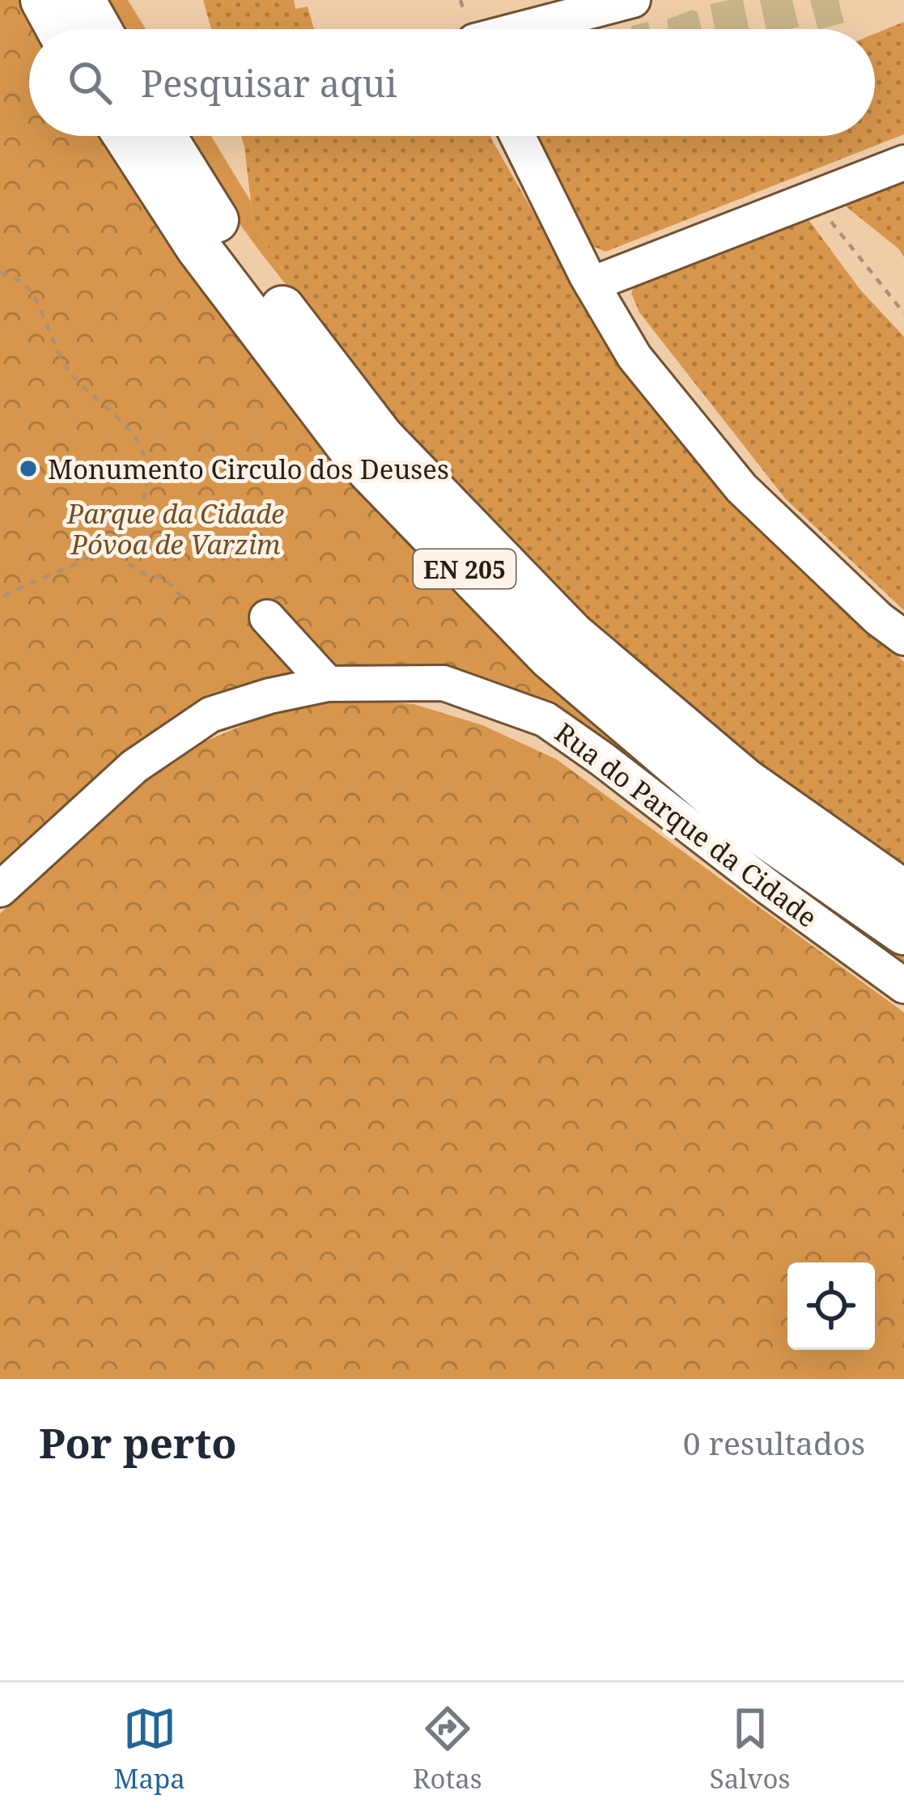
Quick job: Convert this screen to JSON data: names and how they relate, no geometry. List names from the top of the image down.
{
  "streets": {
    "main road": ["EN 205"],
    "street": ["Rua do Parque da Cidade"]
  },
  "parks": ["Parque da Cidade Póvoa de Varzim"],
  "places": ["Monumento Circulo dos Deuses"],
  "page": {
    "search": "Pesquisar aqui",
    "heading": ["Por perto", "0 resultados"],
    "nav": ["Mapa", "Rotas", "Salvos"]
  }
}
